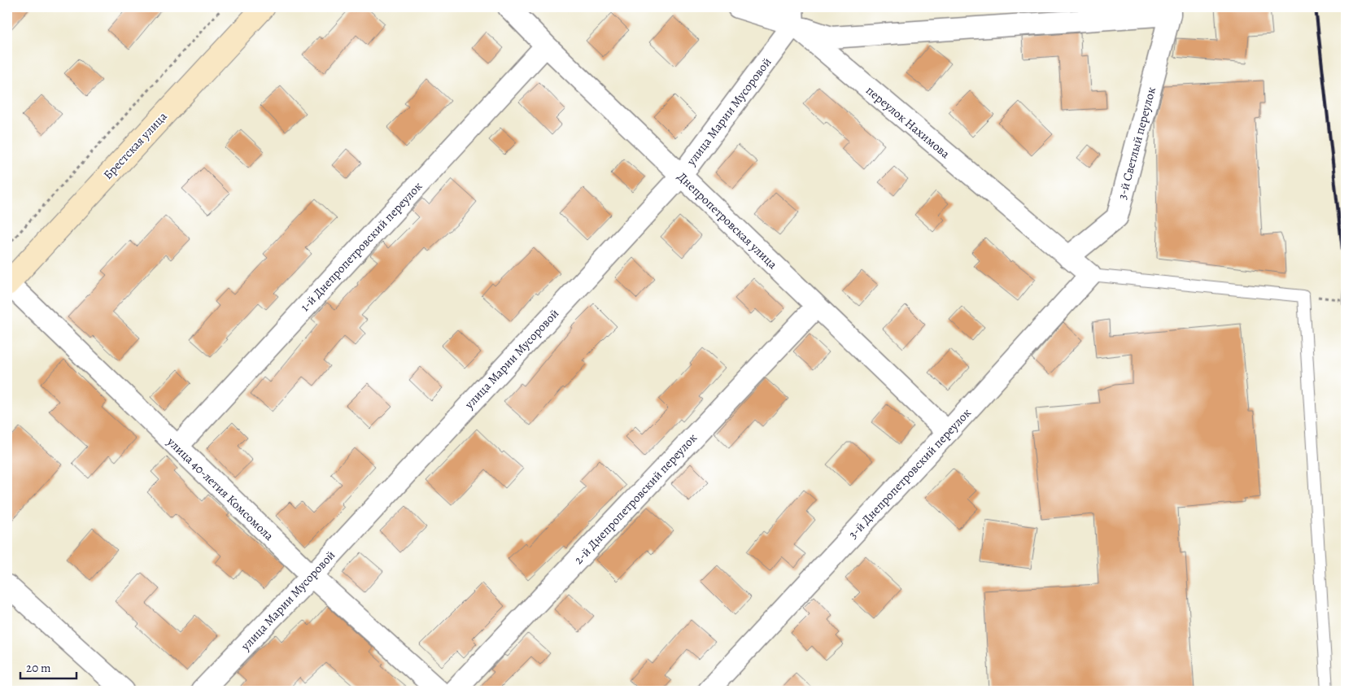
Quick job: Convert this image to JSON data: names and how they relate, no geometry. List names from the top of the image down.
{
  "streets": {
    "street": [
      "улица Марии Мусоровой",
      "переулок Нахимова",
      "3-й Светлый переулок",
      "Брестская улица",
      "Днепропетровская улица",
      "1-й Днепропетровский переулок",
      "3-й Днепропетровский переулок",
      "улица 40-летия Комсомола",
      "2-й Днепропетровский переулок"
    ]
  },
  "crossings": [
    ["улица Марии Мусоровой", "переулок Нахимова"],
    ["улица Марии Мусоровой", "Днепропетровская улица"],
    ["улица Марии Мусоровой", "улица 40-летия Комсомола"],
    ["переулок Нахимова", "3-й Светлый переулок"],
    ["Брестская улица", "улица 40-летия Комсомола"],
    ["Днепропетровская улица", "1-й Днепропетровский переулок"],
    ["Днепропетровская улица", "3-й Днепропетровский переулок"],
    ["Днепропетровская улица", "2-й Днепропетровский переулок"],
    ["1-й Днепропетровский переулок", "улица 40-летия Комсомола"]
  ],
  "scale_bar": "20 m"
}
